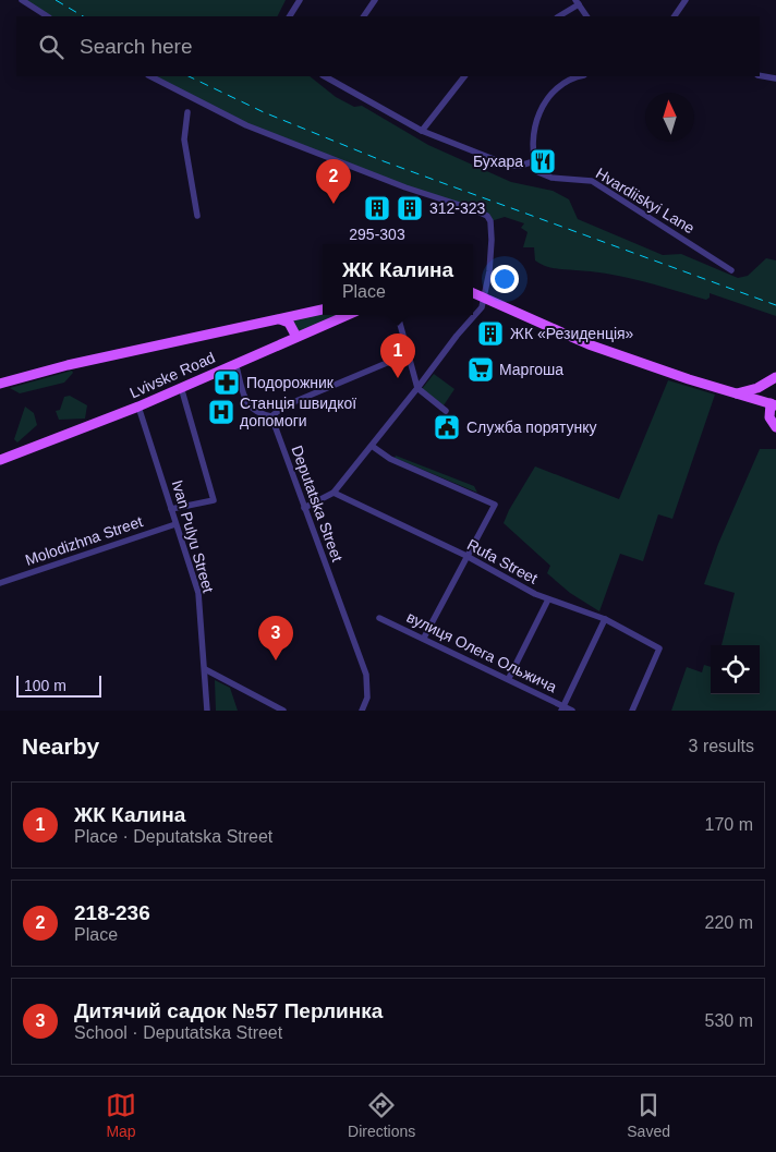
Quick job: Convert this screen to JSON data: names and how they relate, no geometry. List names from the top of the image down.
{
  "streets": {
    "main road": ["Lvivske Road"],
    "street": [
      "Hvardiiskyi Lane",
      "Deputatska Street",
      "Ivan Pulyu Street",
      "Molodizhna Street",
      "Rufa Street",
      "вулиця Олега Ольжича"
    ]
  },
  "crossings": [
    ["Lvivske Road", "Ivan Pulyu Street"],
    ["Ivan Pulyu Street", "Molodizhna Street"]
  ],
  "places": {
    "restaurant": ["Бухара"],
    "building": ["295-303", "312-323", "ЖК «Резиденція»"],
    "supermarket": ["Маргоша"],
    "pharmacy": ["Подорожник"],
    "hospital": ["Станція швидкої допомоги"],
    "public building": ["Служба порятунку"]
  },
  "scale_bar": "100 m",
  "north": "top",
  "page": {
    "search": "Search here",
    "pins": ["2", "1", "3"],
    "popup": ["ЖК Калина", "Place"],
    "scale": "100 m",
    "heading": ["Nearby", "3 results"],
    "list": [
      {
        "mark": "1",
        "name": "ЖК Калина",
        "note": "Place · Deputatska Street",
        "value": "170 m"
      },
      {
        "mark": "2",
        "name": "218-236",
        "note": "Place",
        "value": "220 m"
      },
      {
        "mark": "3",
        "name": "Дитячий садок №57 Перлинка",
        "note": "School · Deputatska Street",
        "value": "530 m"
      }
    ],
    "nav": ["Map", "Directions", "Saved"]
  }
}
